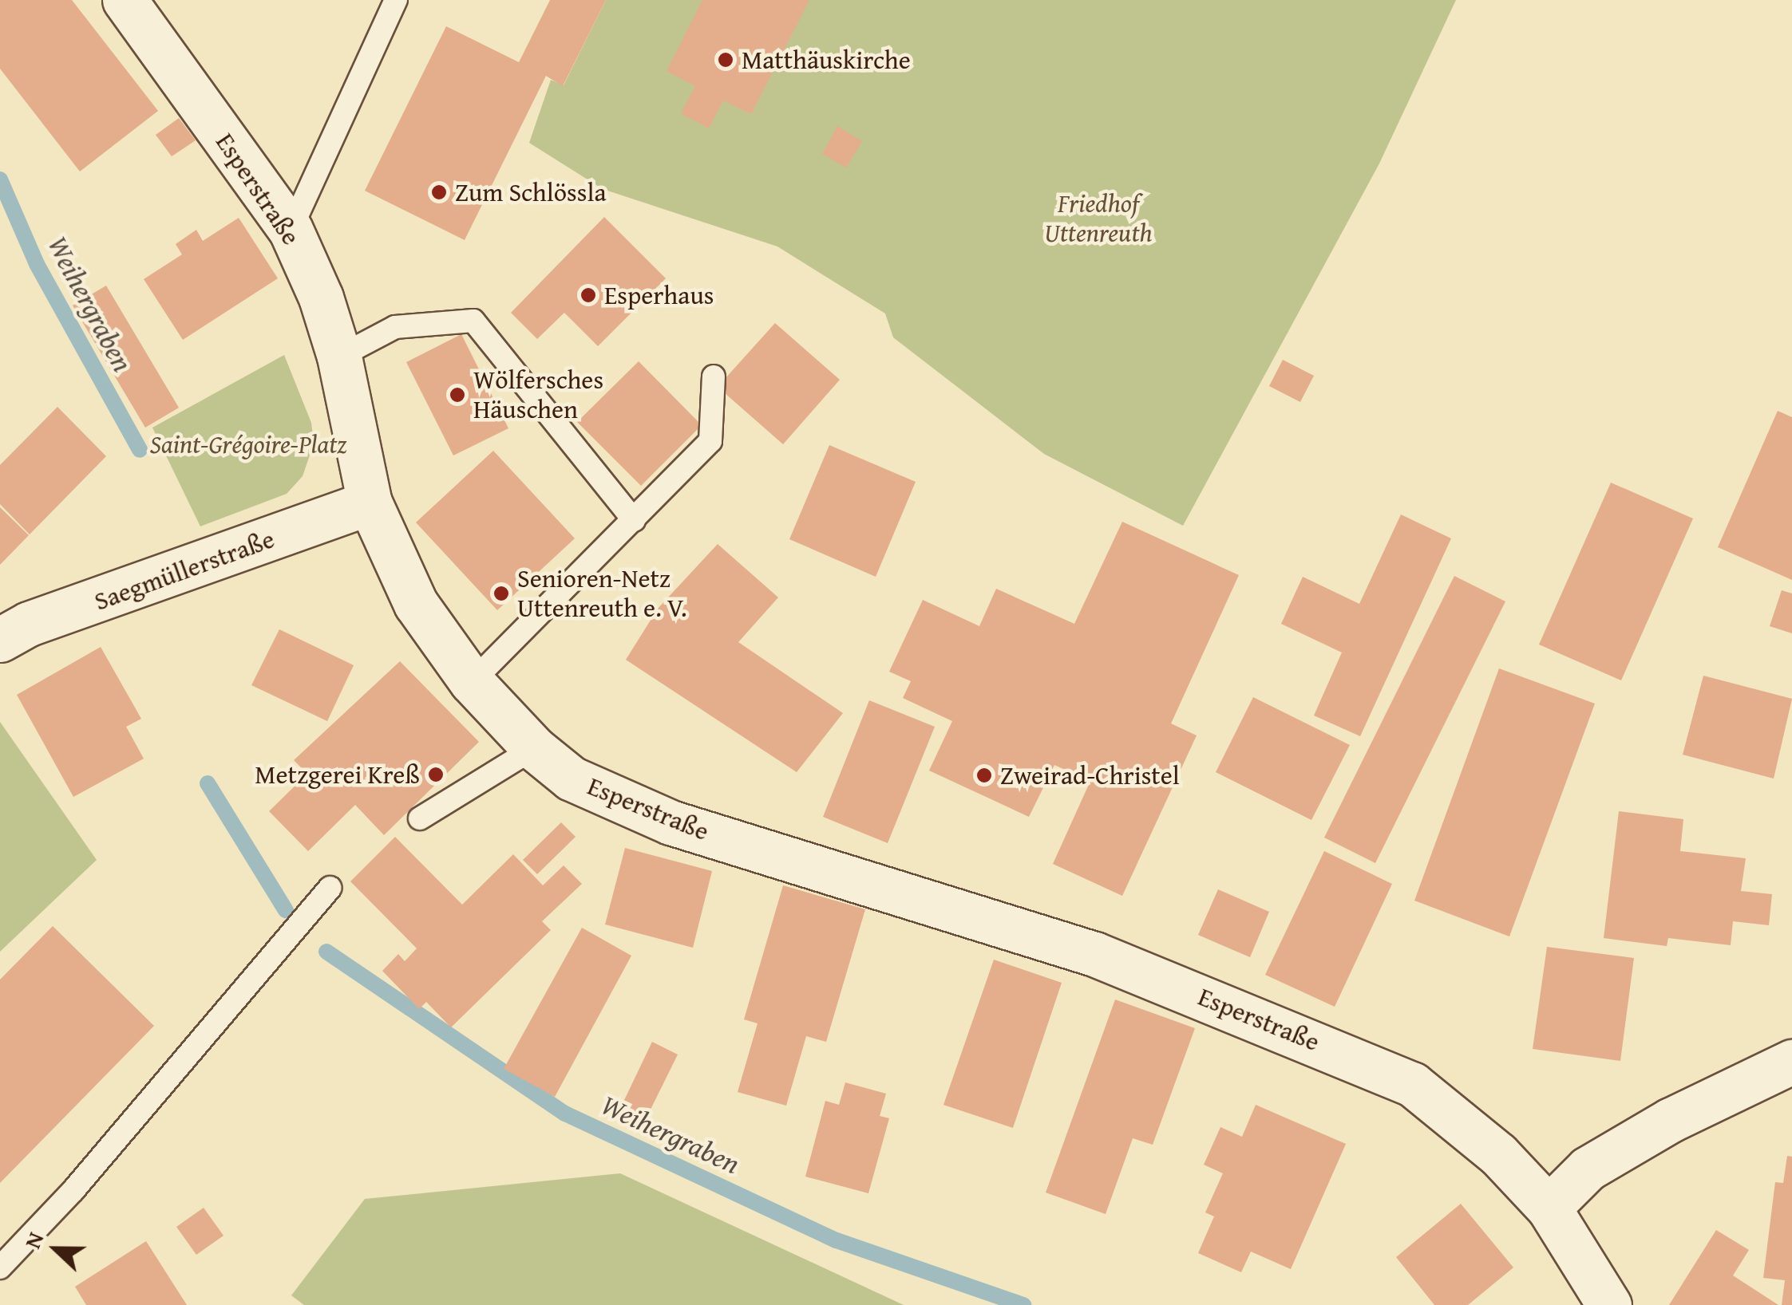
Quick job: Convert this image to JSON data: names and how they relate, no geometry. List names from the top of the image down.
{
  "streets": {
    "street": ["Esperstraße", "Saegmüllerstraße"]
  },
  "crossings": [
    ["Esperstraße", "Saegmüllerstraße"]
  ],
  "water": ["Weihergraben"],
  "parks": ["Friedhof Uttenreuth", "Saint-Grégoire-Platz"],
  "places": [
    "Matthäuskirche",
    "Zum Schlössla",
    "Esperhaus",
    "Wölfersches Häuschen",
    "Senioren-Netz Uttenreuth e. V.",
    "Metzgerei Kreß",
    "Zweirad-Christel"
  ],
  "north": "left"
}
